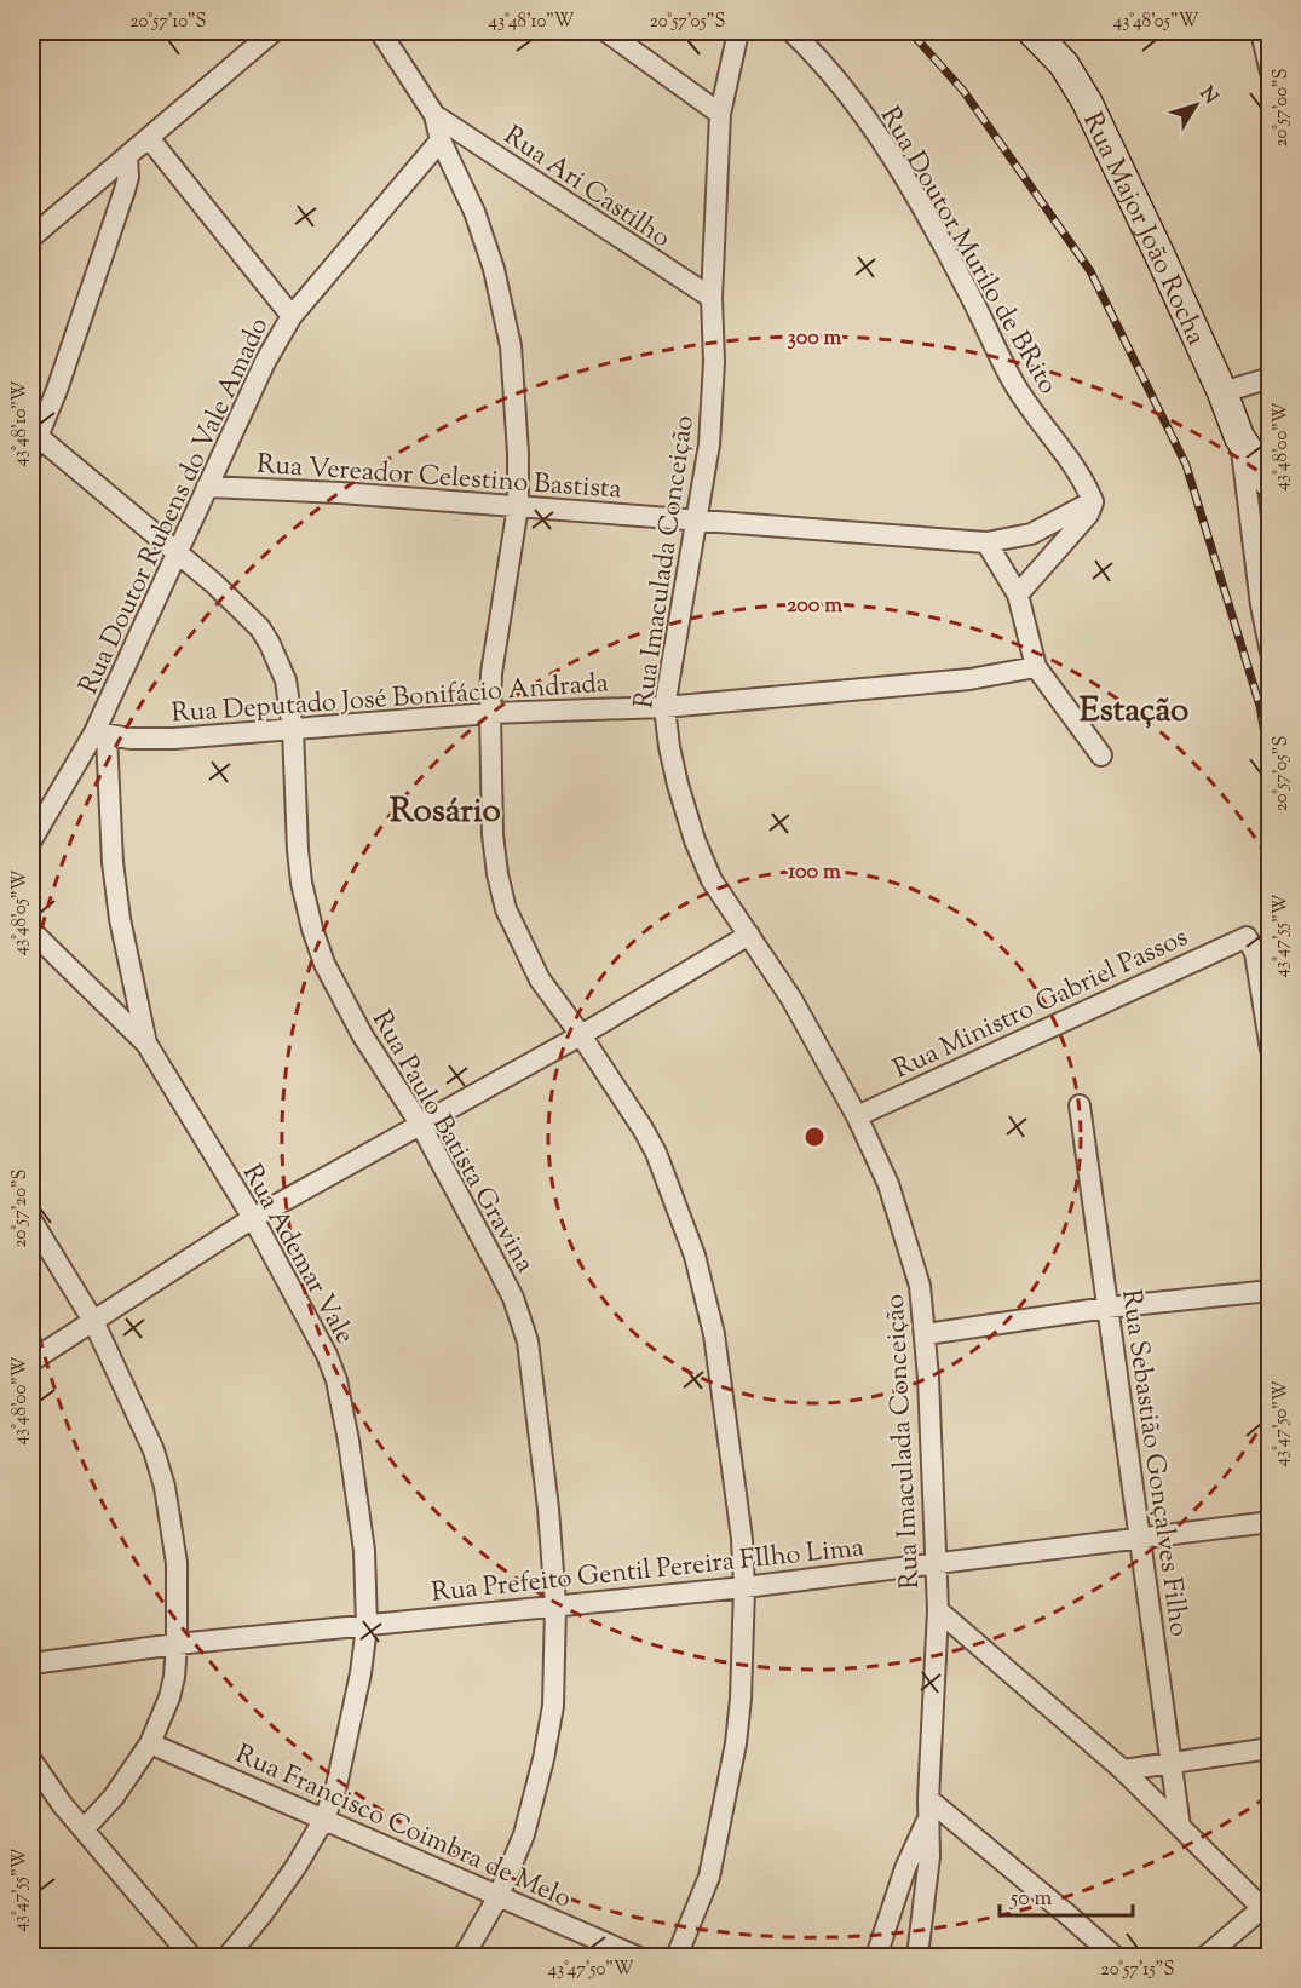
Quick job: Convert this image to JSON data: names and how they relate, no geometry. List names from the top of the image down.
{
  "streets": {
    "main road": ["Rua Major João Rocha"],
    "street": [
      "Rua Ari Castilho",
      "Rua Doutor Murilo de BRito",
      "Rua Vereador Celestino Bastista",
      "Rua Doutor Rubens do Vale Amado",
      "Rua Imaculada Conceição",
      "Rua Deputado José Bonifácio Andrada",
      "Rua Ministro Gabriel Passos",
      "Rua Paulo Batista Gravina",
      "Rua Ademar Vale",
      "Rua Sebastião Gonçalves Filho",
      "Rua Prefeito Gentil Pereira FIlho Lima",
      "Rua Francisco Coimbra de Melo"
    ]
  },
  "crossings": [
    ["Rua Ari Castilho", "Rua Imaculada Conceição"],
    ["Rua Doutor Murilo de BRito", "Rua Vereador Celestino Bastista"],
    ["Rua Vereador Celestino Bastista", "Rua Doutor Rubens do Vale Amado"],
    ["Rua Vereador Celestino Bastista", "Rua Imaculada Conceição"],
    ["Rua Doutor Rubens do Vale Amado", "Rua Deputado José Bonifácio Andrada"],
    ["Rua Doutor Rubens do Vale Amado", "Rua Paulo Batista Gravina"],
    ["Rua Doutor Rubens do Vale Amado", "Rua Ademar Vale"],
    ["Rua Imaculada Conceição", "Rua Deputado José Bonifácio Andrada"],
    ["Rua Imaculada Conceição", "Rua Ministro Gabriel Passos"],
    ["Rua Imaculada Conceição", "Rua Prefeito Gentil Pereira FIlho Lima"],
    ["Rua Deputado José Bonifácio Andrada", "Rua Paulo Batista Gravina"],
    ["Rua Deputado José Bonifácio Andrada", "Rua Ademar Vale"],
    ["Rua Paulo Batista Gravina", "Rua Prefeito Gentil Pereira FIlho Lima"],
    ["Rua Paulo Batista Gravina", "Rua Francisco Coimbra de Melo"],
    ["Rua Ademar Vale", "Rua Prefeito Gentil Pereira FIlho Lima"],
    ["Rua Ademar Vale", "Rua Francisco Coimbra de Melo"],
    ["Rua Sebastião Gonçalves Filho", "Rua Prefeito Gentil Pereira FIlho Lima"]
  ],
  "districts": ["Estação", "Rosário"],
  "scale_bar": "50 m",
  "north": "top right",
  "coordinates": [
    "20°57'10\"S",
    "43°48'10\"W",
    "20°57'05\"S",
    "43°48'05\"W",
    "20°57'00\"S",
    "43°48'00\"W",
    "43°47'55\"W",
    "20°57'20\"S",
    "43°47'50\"W",
    "20°57'15\"S"
  ],
  "rings": ["300 m", "200 m", "100 m"]
}
